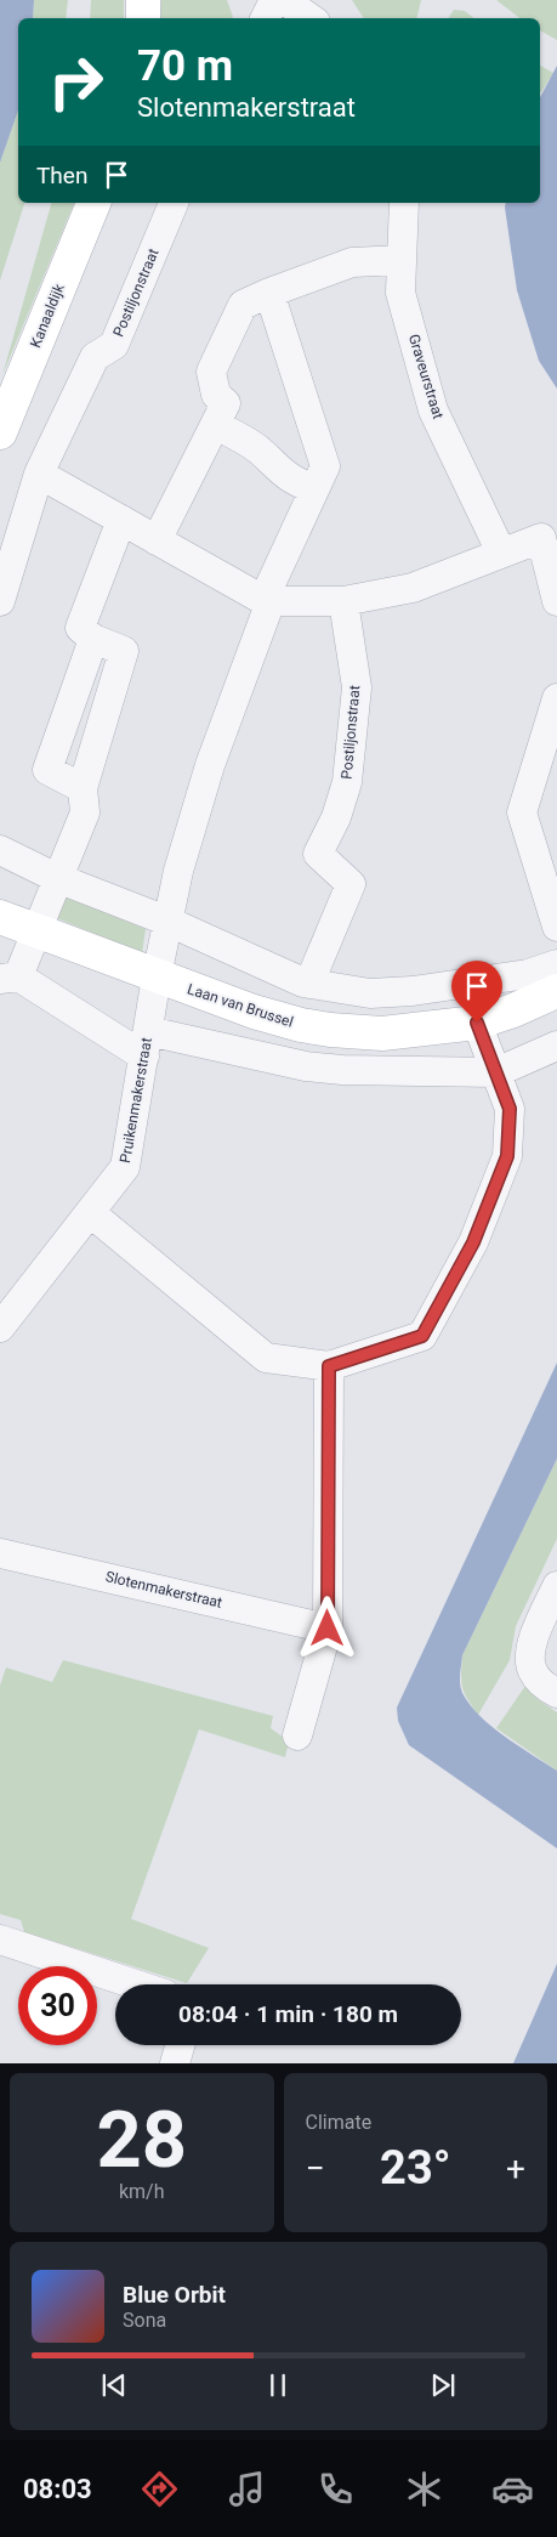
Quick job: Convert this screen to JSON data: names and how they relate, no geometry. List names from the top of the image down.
{
  "streets": {
    "street": [
      "Postiljonstraat",
      "Kanaaldijk",
      "Graveurstraat",
      "Laan van Brussel",
      "Pruikenmakerstraat",
      "Slotenmakerstraat"
    ]
  },
  "crossings": [
    ["Laan van Brussel", "Pruikenmakerstraat"]
  ],
  "page": {
    "turn": ["70 m", "Slotenmakerstraat"],
    "then": "Then",
    "limit": "30",
    "trip": "08:04 · 1 min · 180 m",
    "tile": [
      ["28", "km/h"],
      "Climate"
    ],
    "heat": ["−", "23°", "+"],
    "song": ["Blue Orbit", "Sona"],
    "tabs": "08:03"
  }
}
